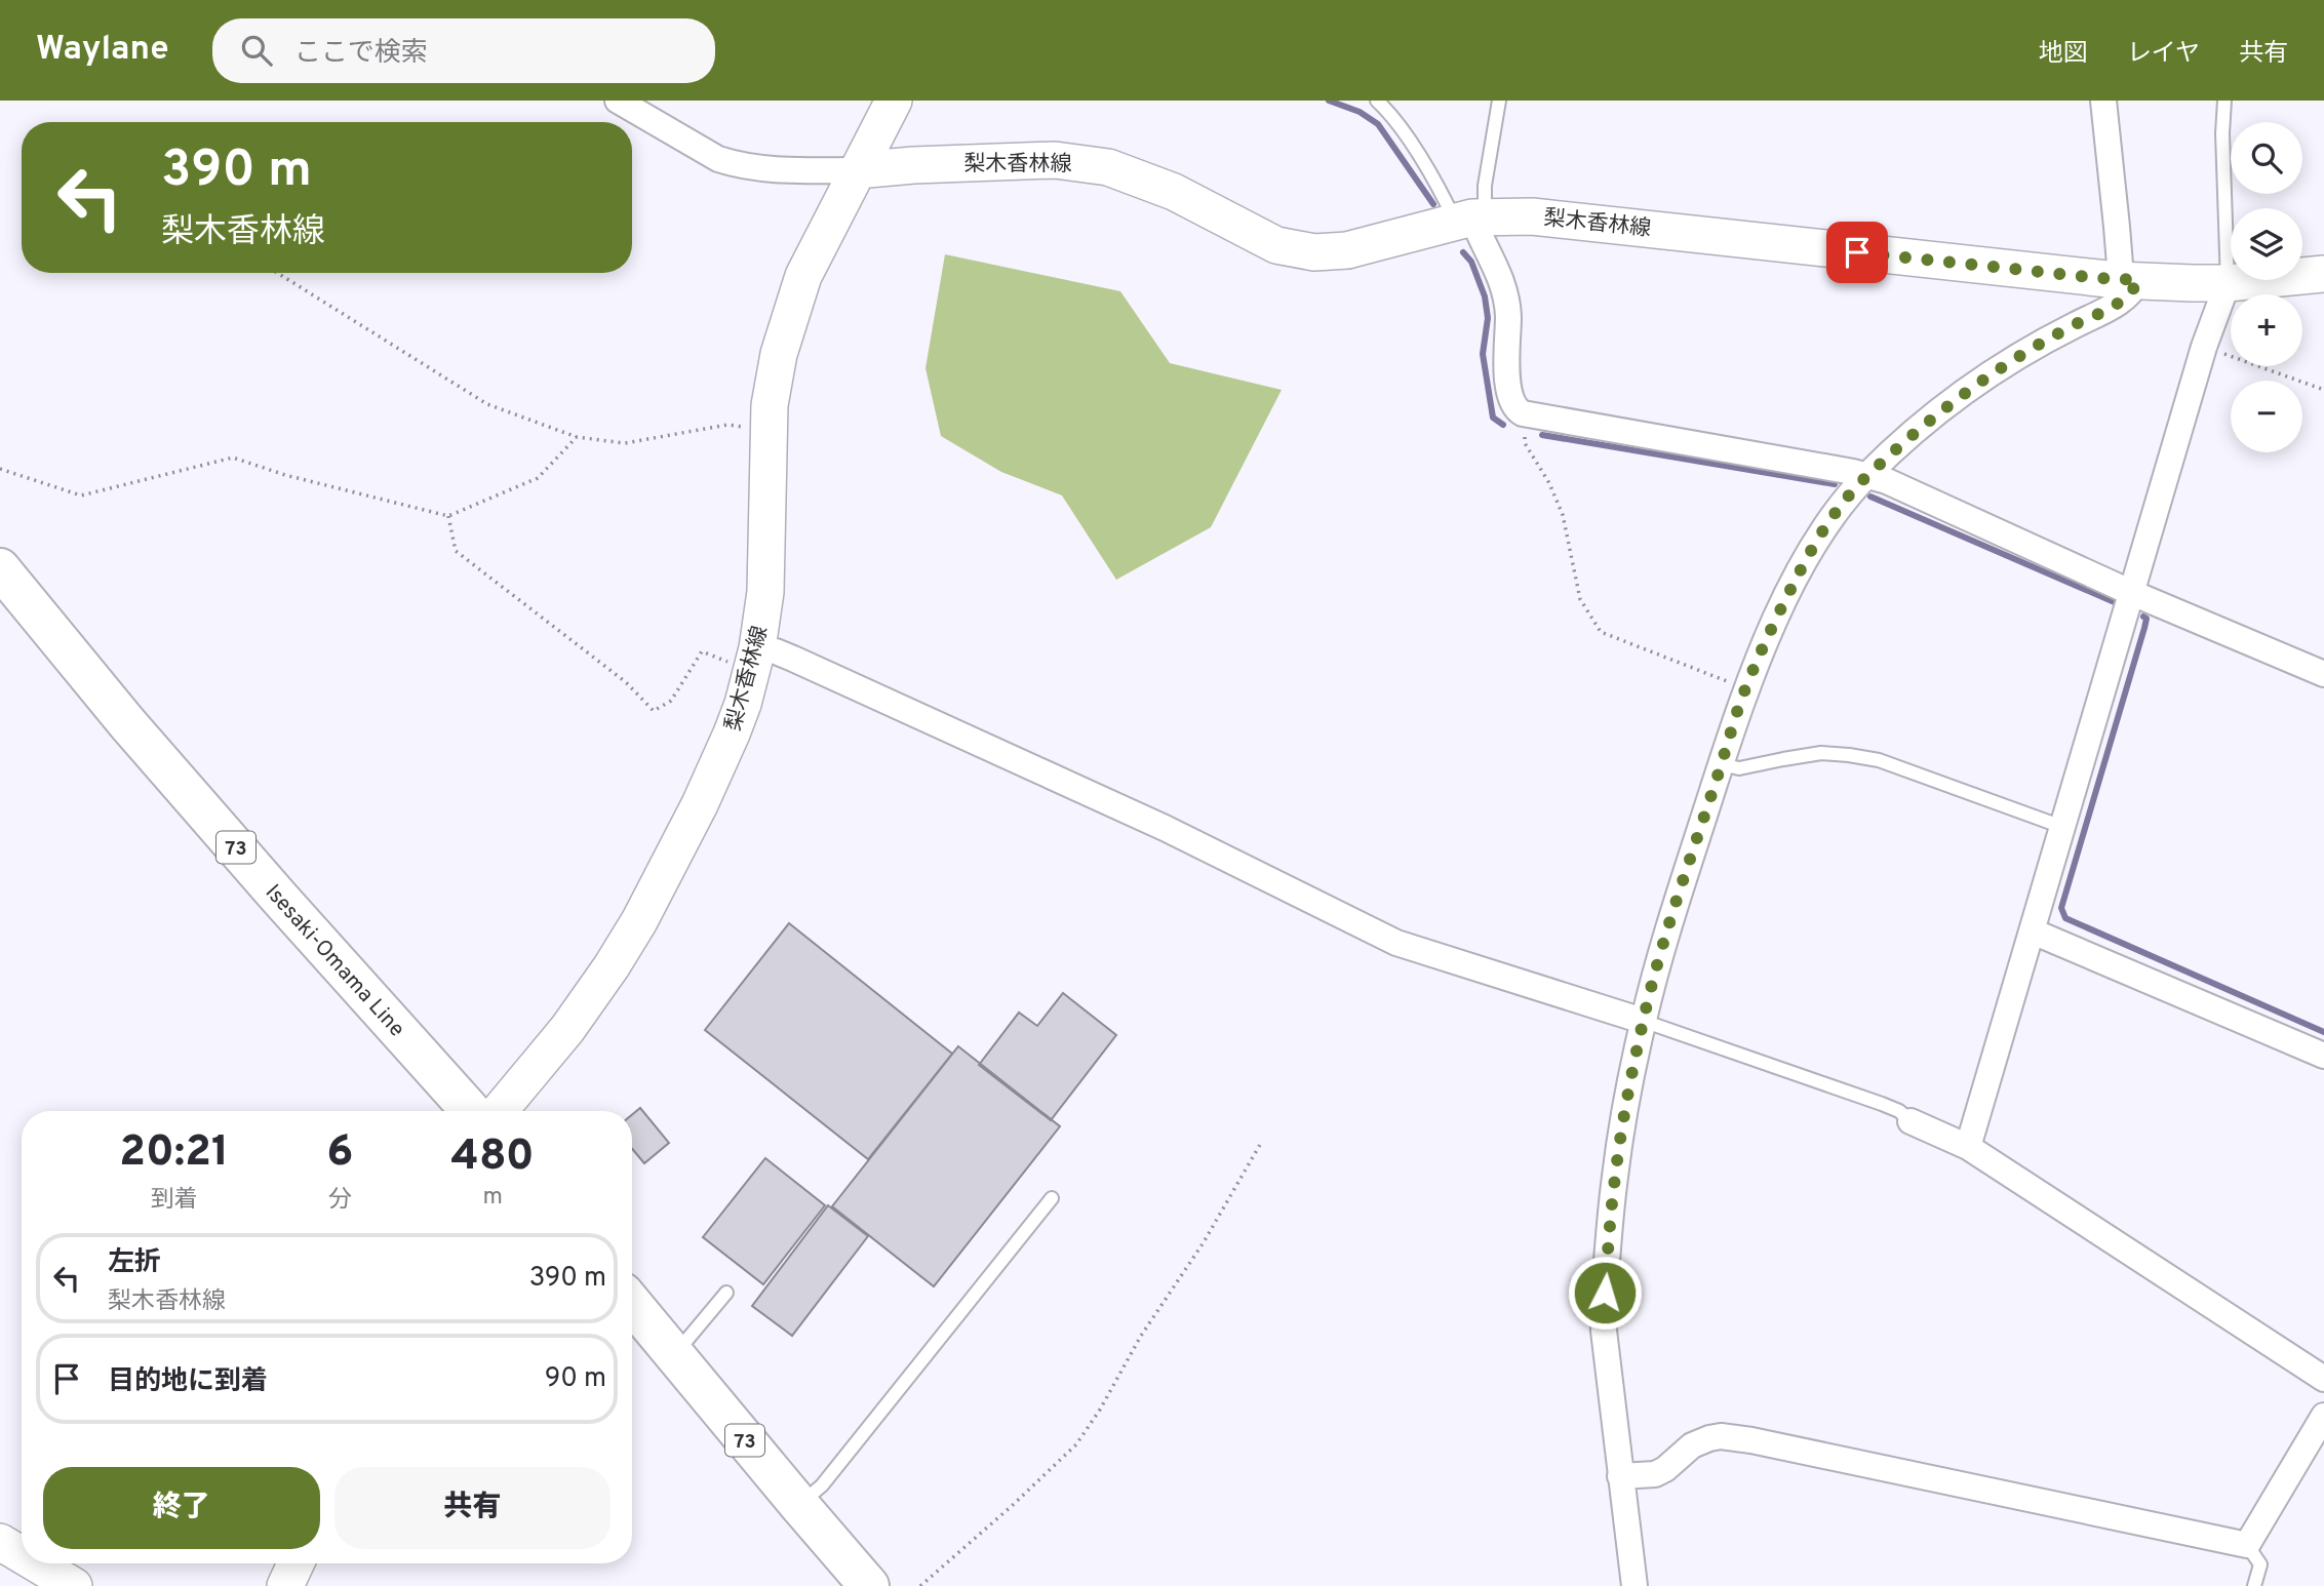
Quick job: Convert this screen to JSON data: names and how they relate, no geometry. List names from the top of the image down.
{
  "streets": {
    "main road": ["梨木香林線", "73", "Isesaki-Omama Line"]
  },
  "page": {
    "header": "Waylane",
    "search": "ここで検索",
    "nav": ["地図", "レイヤ", "共有"],
    "map_buttons": ["+", "−"],
    "turn": ["390 m", "梨木香林線"],
    "eta": [
      "20:21",
      "到着",
      "6",
      "分",
      "480",
      "m"
    ],
    "list": [
      {
        "name": "左折",
        "note": "梨木香林線",
        "value": "390 m"
      },
      {
        "name": "目的地に到着",
        "value": "90 m"
      }
    ],
    "buttons": ["終了", "共有"]
  }
}
